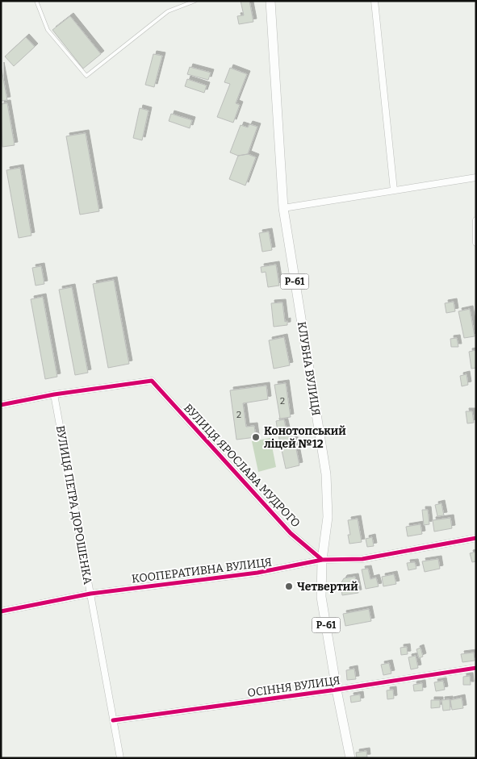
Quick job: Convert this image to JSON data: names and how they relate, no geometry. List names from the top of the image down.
{
  "streets": {
    "main road": ["Р-61", "КЛУБНА ВУЛИЦЯ"],
    "street": [
      "ВУЛИЦЯ ЯРОСЛАВА МУДРОГО",
      "ВУЛИЦЯ ПЕТРА ДОРОШЕНКА",
      "КООПЕРАТИВНА ВУЛИЦЯ",
      "ОСІННЯ ВУЛИЦЯ"
    ]
  },
  "crossings": [
    ["КЛУБНА ВУЛИЦЯ", "ВУЛИЦЯ ЯРОСЛАВА МУДРОГО"],
    ["КЛУБНА ВУЛИЦЯ", "КООПЕРАТИВНА ВУЛИЦЯ"],
    ["КЛУБНА ВУЛИЦЯ", "ОСІННЯ ВУЛИЦЯ"],
    ["ВУЛИЦЯ ЯРОСЛАВА МУДРОГО", "ВУЛИЦЯ ПЕТРА ДОРОШЕНКА"],
    ["ВУЛИЦЯ ЯРОСЛАВА МУДРОГО", "КООПЕРАТИВНА ВУЛИЦЯ"],
    ["ВУЛИЦЯ ПЕТРА ДОРОШЕНКА", "КООПЕРАТИВНА ВУЛИЦЯ"],
    ["ВУЛИЦЯ ПЕТРА ДОРОШЕНКА", "ОСІННЯ ВУЛИЦЯ"]
  ],
  "places": ["Конотопський ліцей №12", "Четвертий"],
  "house_numbers": ["2", "2"]
}
